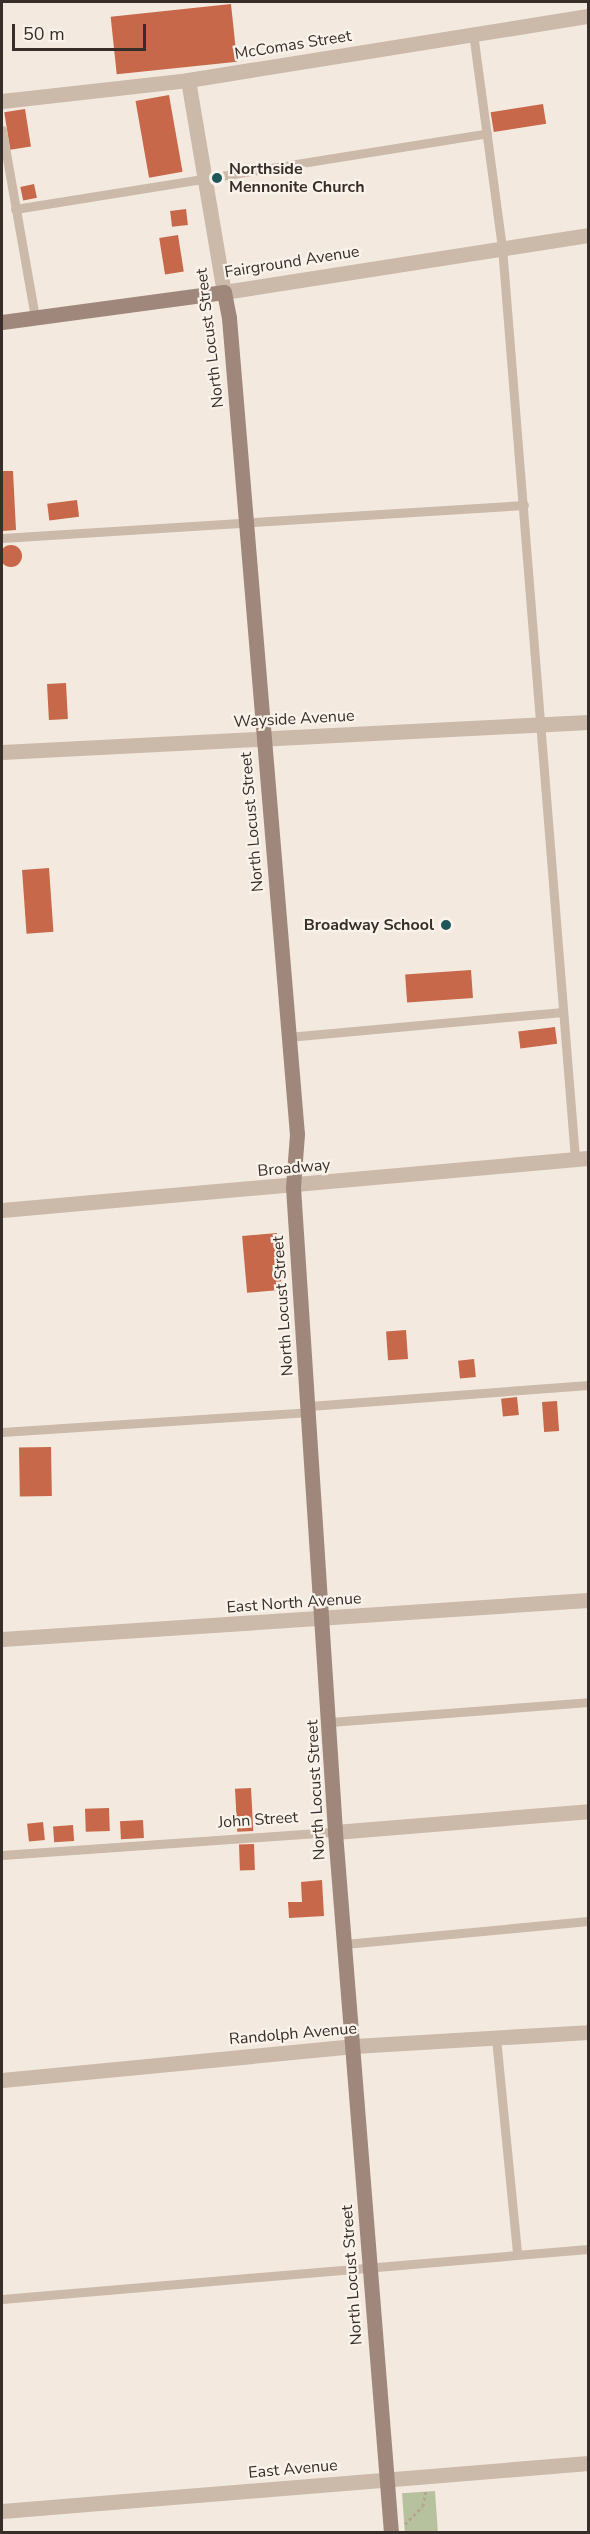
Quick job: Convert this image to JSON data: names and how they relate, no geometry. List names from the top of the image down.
{
  "streets": {
    "main road": ["Fairground Avenue", "North Locust Street"],
    "street": [
      "McComas Street",
      "Wayside Avenue",
      "Broadway",
      "East North Avenue",
      "John Street",
      "Randolph Avenue",
      "East Avenue"
    ]
  },
  "crossings": [
    ["McComas Street", "North Locust Street"],
    ["Fairground Avenue", "North Locust Street"],
    ["North Locust Street", "Wayside Avenue"],
    ["North Locust Street", "Broadway"],
    ["North Locust Street", "East North Avenue"],
    ["North Locust Street", "John Street"],
    ["North Locust Street", "Randolph Avenue"],
    ["North Locust Street", "East Avenue"]
  ],
  "places": ["Northside Mennonite Church", "Broadway School"],
  "scale_bar": "50 m"
}
